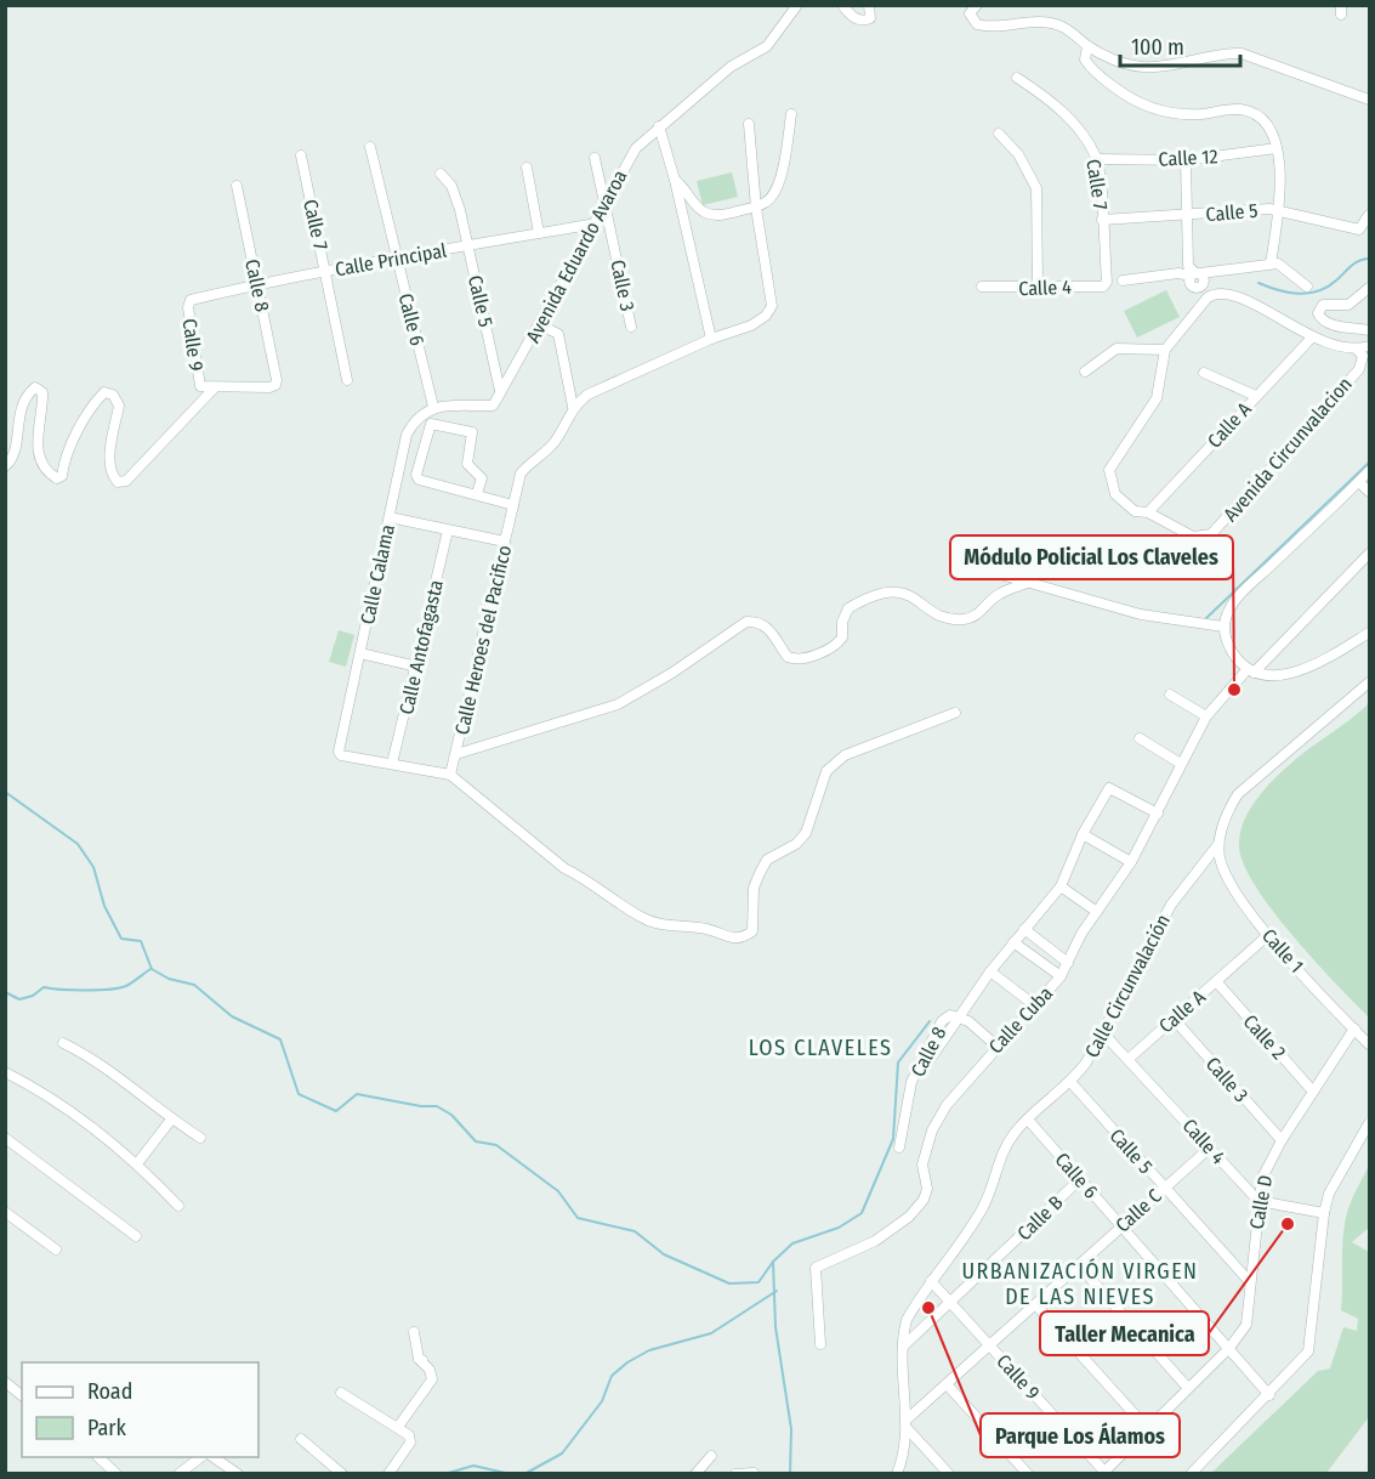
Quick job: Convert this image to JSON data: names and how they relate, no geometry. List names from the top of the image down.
{
  "streets": {
    "street": [
      "Calle 12",
      "Calle 7",
      "Calle 5",
      "Avenida Eduardo Avaroa",
      "Calle Principal",
      "Calle 8",
      "Calle 3",
      "Calle 4",
      "Calle 6",
      "Calle 9",
      "Calle A",
      "Avenida Circunvalacion",
      "Calle Calama",
      "Calle Heroes del Pacifico",
      "Calle Antofagasta",
      "Calle 1",
      "Calle Circunvalación",
      "Calle Cuba",
      "Calle 2",
      "Calle D",
      "Calle C",
      "Calle B"
    ]
  },
  "crossings": [
    ["Calle 12", "Calle 7"],
    ["Calle 7", "Calle 5"],
    ["Calle 7", "Calle Principal"],
    ["Calle 7", "Calle 4"],
    ["Calle 5", "Avenida Eduardo Avaroa"],
    ["Calle 5", "Calle Principal"],
    ["Calle 5", "Calle Circunvalación"],
    ["Calle 5", "Calle D"],
    ["Calle 5", "Calle C"],
    ["Avenida Eduardo Avaroa", "Calle Principal"],
    ["Avenida Eduardo Avaroa", "Calle 3"],
    ["Calle Principal", "Calle 8"],
    ["Calle Principal", "Calle 6"],
    ["Calle Principal", "Calle 9"],
    ["Calle 8", "Calle 9"],
    ["Calle 8", "Calle Cuba"],
    ["Calle 3", "Calle A"],
    ["Calle 3", "Calle D"],
    ["Calle 4", "Calle A"],
    ["Calle 4", "Calle Circunvalación"],
    ["Calle 4", "Calle D"],
    ["Calle 4", "Calle C"],
    ["Calle 6", "Calle Calama"],
    ["Calle 6", "Calle Circunvalación"],
    ["Calle 6", "Calle D"],
    ["Calle 6", "Calle C"],
    ["Calle 6", "Calle B"],
    ["Calle 9", "Calle Circunvalación"],
    ["Calle 9", "Calle D"],
    ["Calle 9", "Calle C"],
    ["Calle 9", "Calle B"],
    ["Calle A", "Avenida Circunvalacion"],
    ["Calle A", "Calle 1"],
    ["Calle A", "Calle 2"],
    ["Calle Calama", "Calle Antofagasta"],
    ["Calle 1", "Calle Circunvalación"],
    ["Calle 1", "Calle D"],
    ["Calle Circunvalación", "Calle C"],
    ["Calle Circunvalación", "Calle B"],
    ["Calle 2", "Calle D"]
  ],
  "districts": ["LOS CLAVELES", "URBANIZACIÓN VIRGEN DE LAS NIEVES"],
  "places": ["Módulo Policial Los Claveles", "Taller Mecanica", "Parque Los Álamos"],
  "legend": ["Road", "Park"],
  "scale_bar": "100 m"
}
